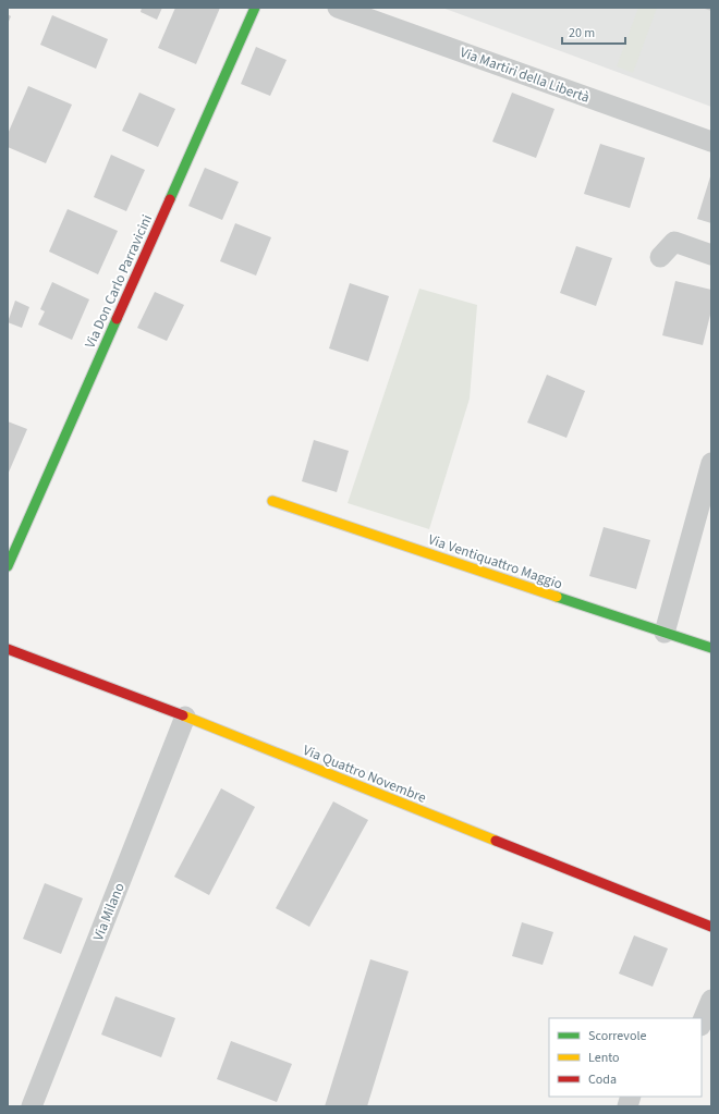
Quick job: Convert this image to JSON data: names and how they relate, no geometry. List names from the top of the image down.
{
  "streets": {
    "street": [
      "Via Martiri della Libertà",
      "Via Don Carlo Parravicini",
      "Via Ventiquattro Maggio",
      "Via Quattro Novembre",
      "Via Milano"
    ]
  },
  "crossings": [
    ["Via Quattro Novembre", "Via Milano"]
  ],
  "legend": ["Scorrevole", "Lento", "Coda"],
  "scale_bar": "20 m"
}
